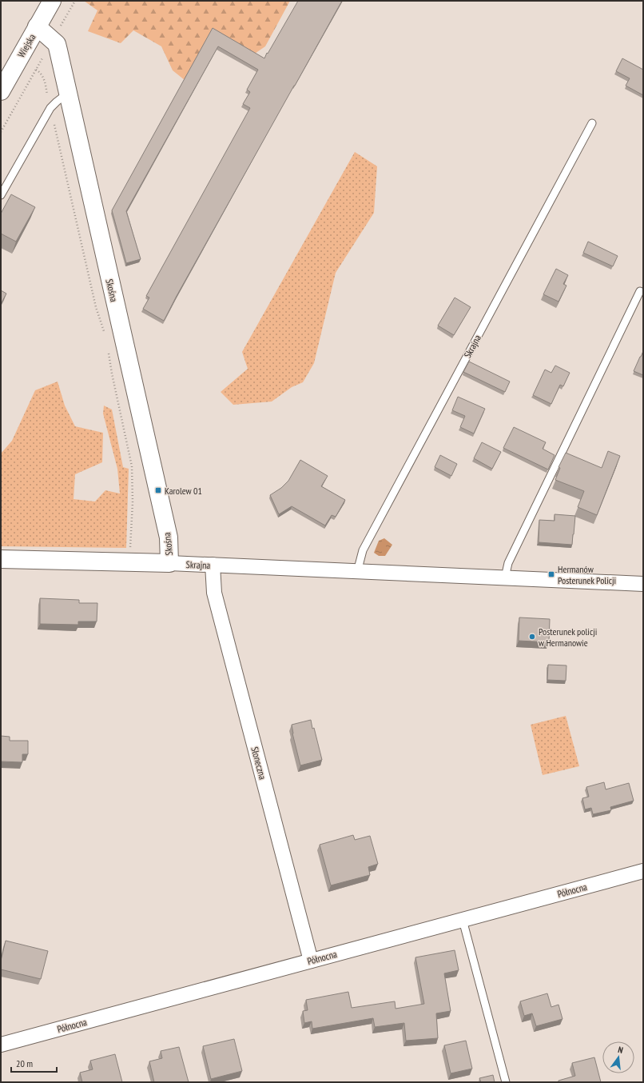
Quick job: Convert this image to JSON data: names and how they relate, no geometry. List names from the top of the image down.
{
  "streets": {
    "street": [
      "Wiejska",
      "Skośna",
      "Skrajna",
      "Słoneczna",
      "Północna"
    ]
  },
  "crossings": [
    ["Wiejska", "Skośna"],
    ["Skośna", "Skrajna"],
    ["Skrajna", "Słoneczna"],
    ["Słoneczna", "Północna"]
  ],
  "places": {
    "transit": ["Karolew 01", "Hermanów Posterunek Policji"],
    "other": ["Posterunek policji w Hermanowie"]
  },
  "scale_bar": "20 m",
  "north": "top"
}
